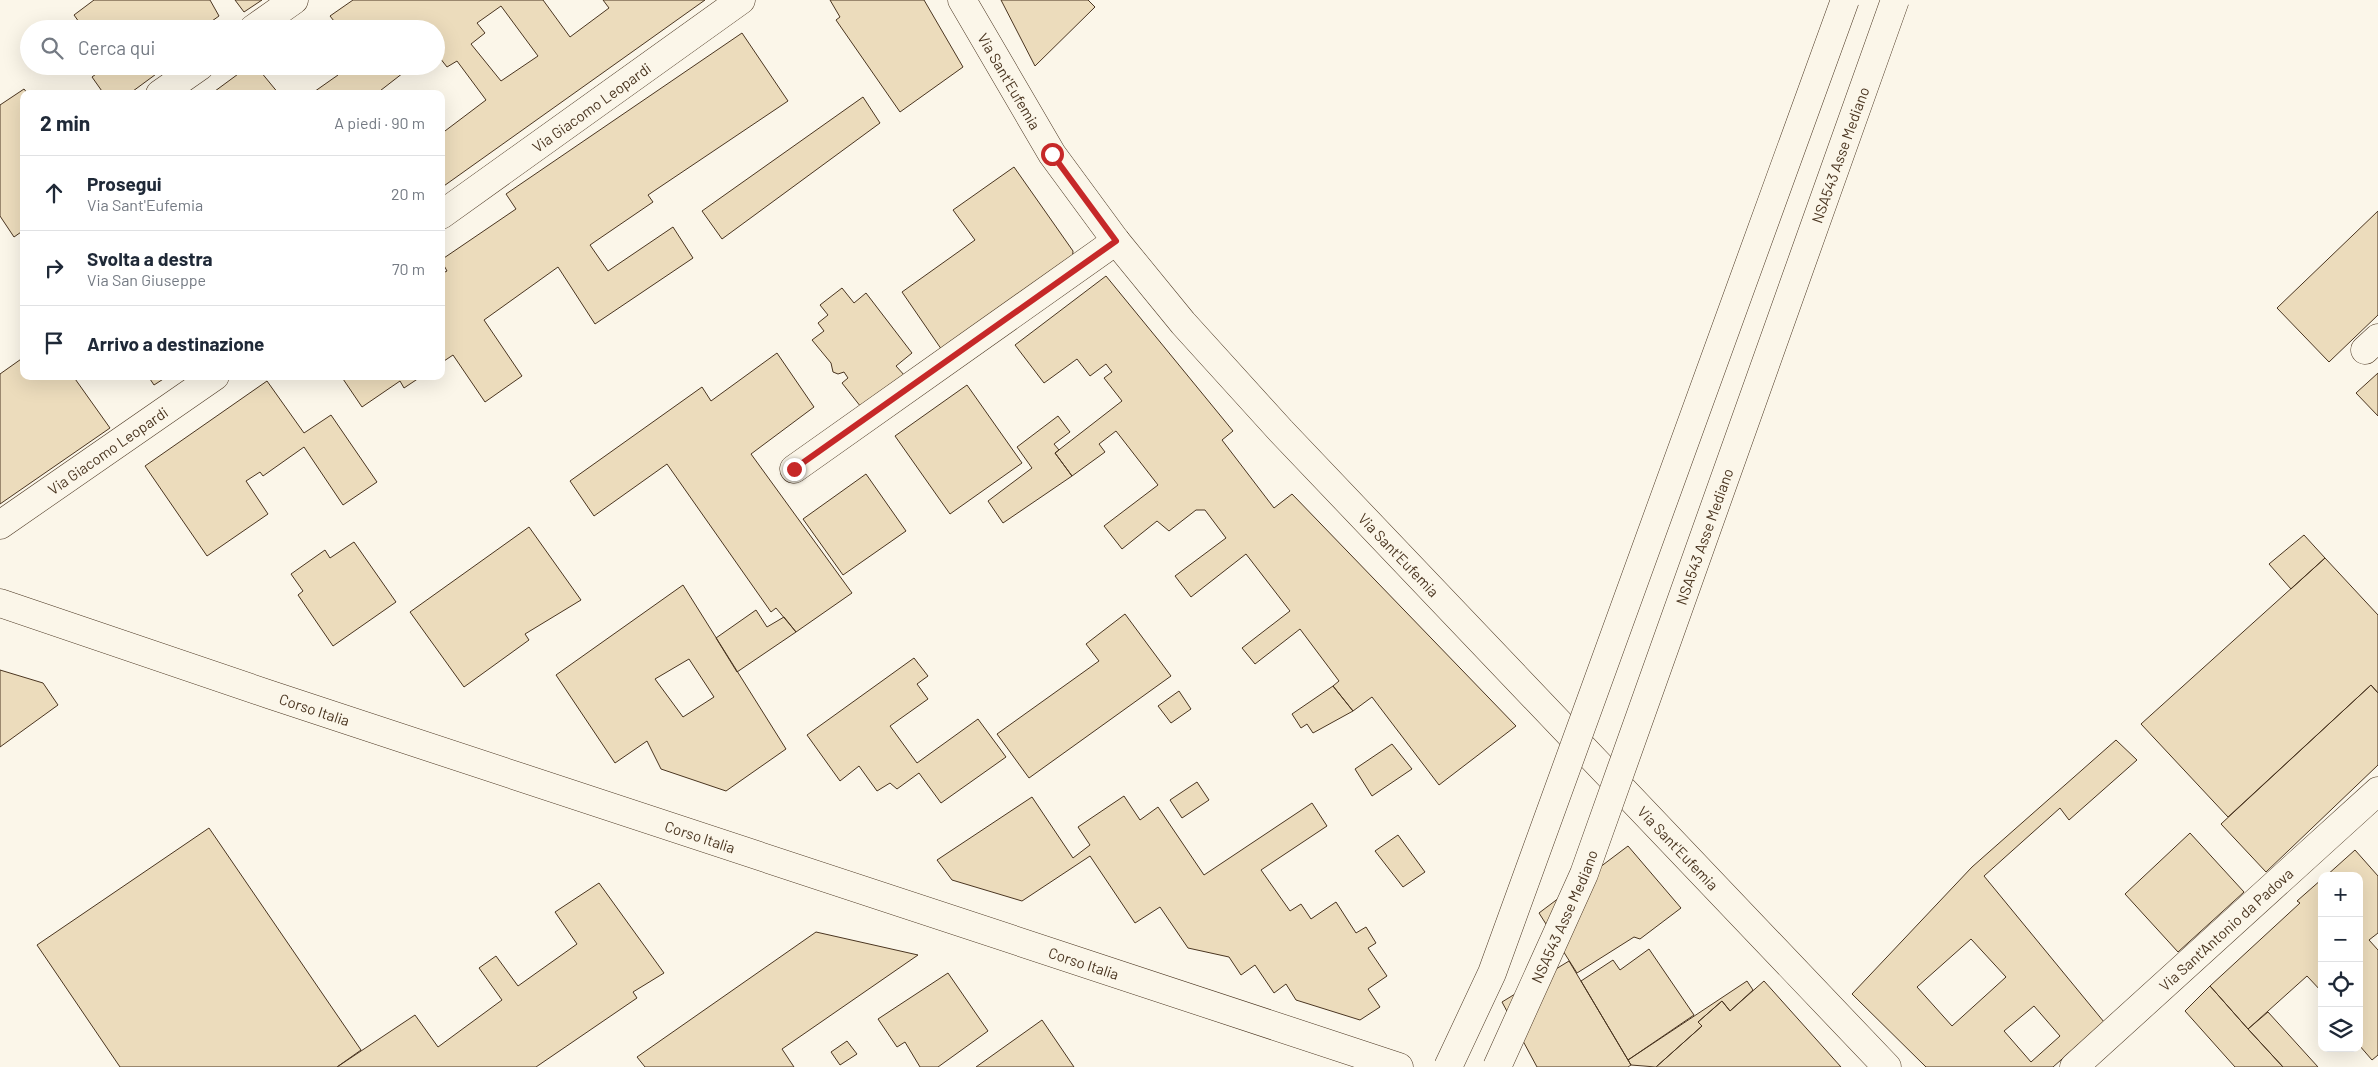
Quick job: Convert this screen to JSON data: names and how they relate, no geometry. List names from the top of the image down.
{
  "streets": {
    "main road": [
      "Via Sant'Eufemia",
      "Via Giacomo Leopardi",
      "NSA543 Asse Mediano",
      "Corso Italia",
      "Via Sant'Antonio da Padova"
    ]
  },
  "page": {
    "search": "Cerca qui",
    "heading": ["2 min", "A piedi · 90 m"],
    "list": [
      ["Prosegui", "Via Sant'Eufemia", "20 m"],
      ["Svolta a destra", "Via San Giuseppe", "70 m"],
      "Arrivo a destinazione"
    ],
    "map_buttons": ["+", "−"]
  }
}
